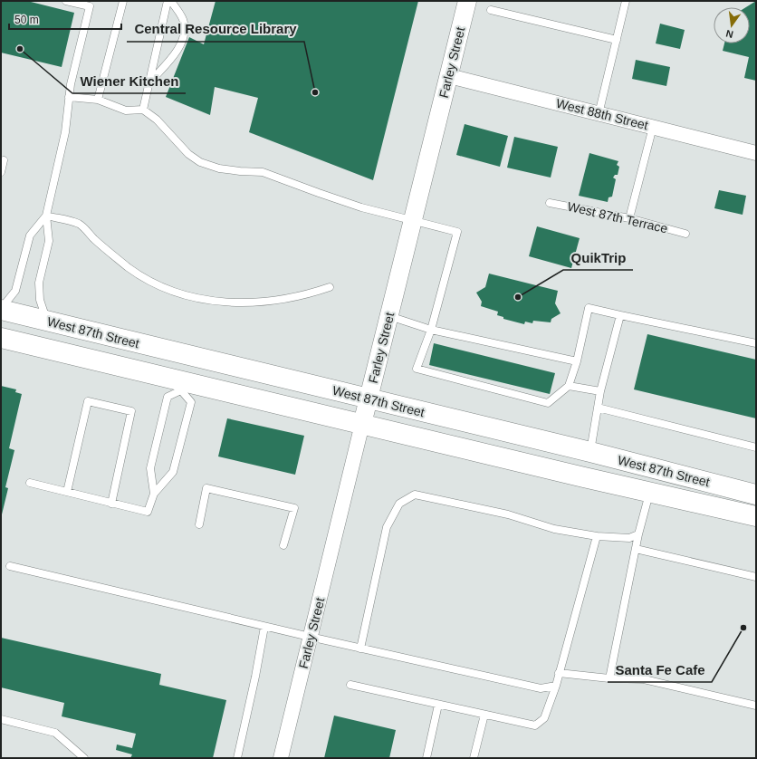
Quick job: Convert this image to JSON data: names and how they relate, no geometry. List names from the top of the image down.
{
  "streets": {
    "main road": ["West 87th Street"],
    "street": ["Farley Street", "West 88th Street"],
    "lane": ["West 87th Terrace"]
  },
  "crossings": [
    ["Farley Street", "West 88th Street"],
    ["Farley Street", "West 87th Street"]
  ],
  "places": [
    "Wiener Kitchen",
    "Central Resource Library",
    "QuikTrip",
    "Santa Fe Cafe"
  ],
  "scale_bar": "50 m",
  "north": "bottom"
}
